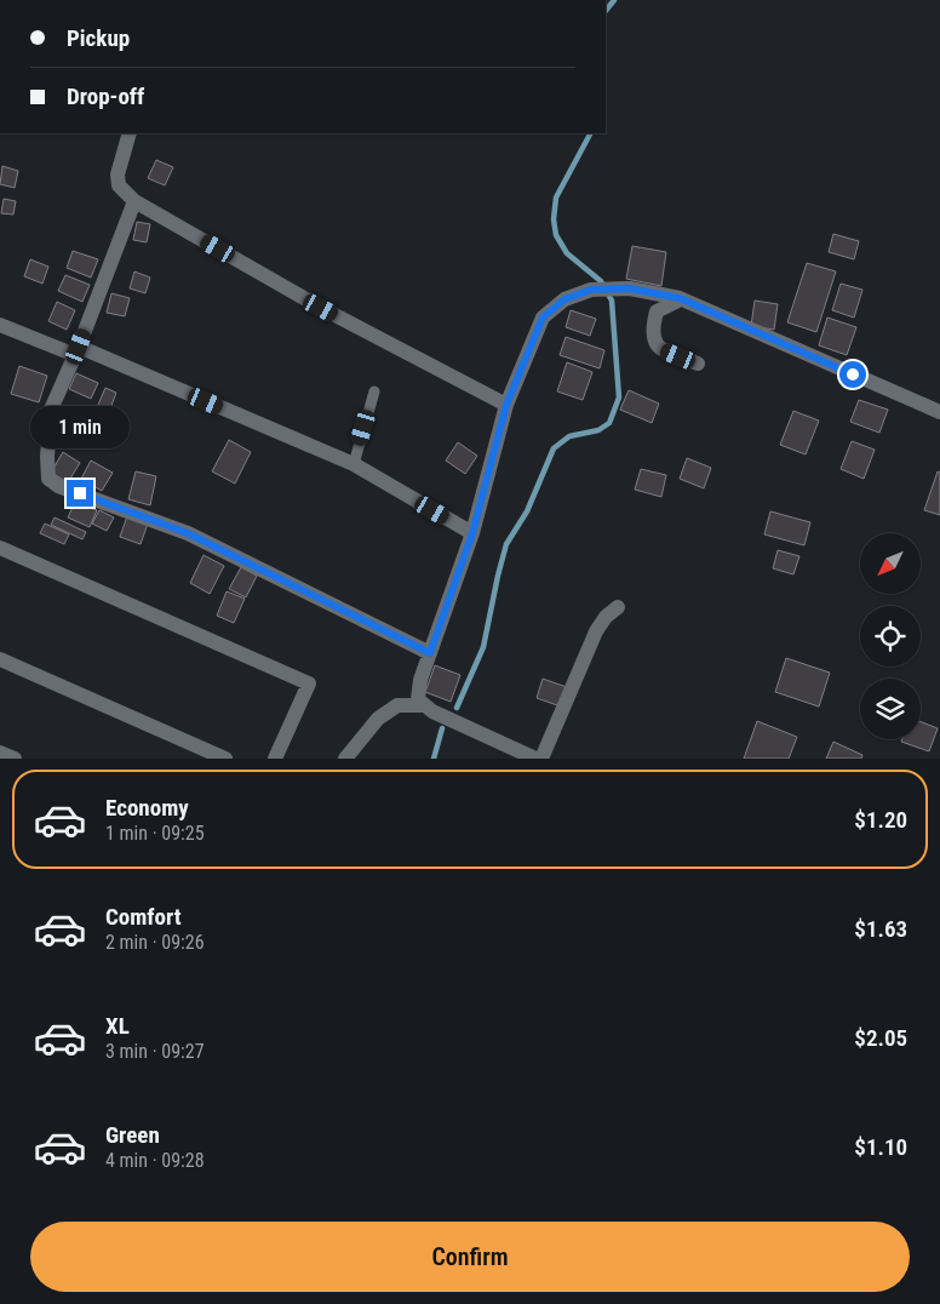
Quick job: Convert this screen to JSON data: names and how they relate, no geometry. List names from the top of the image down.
{
  "north": "bottom left",
  "page": {
    "banner": ["Pickup", "Drop-off"],
    "bubble": "1 min",
    "list": [
      {
        "name": "Economy",
        "note": "1 min · 09:25",
        "value": "$1.20"
      },
      {
        "name": "Comfort",
        "note": "2 min · 09:26",
        "value": "$1.63"
      },
      {
        "name": "XL",
        "note": "3 min · 09:27",
        "value": "$2.05"
      },
      {
        "name": "Green",
        "note": "4 min · 09:28",
        "value": "$1.10"
      }
    ],
    "buttons": "Confirm"
  }
}
